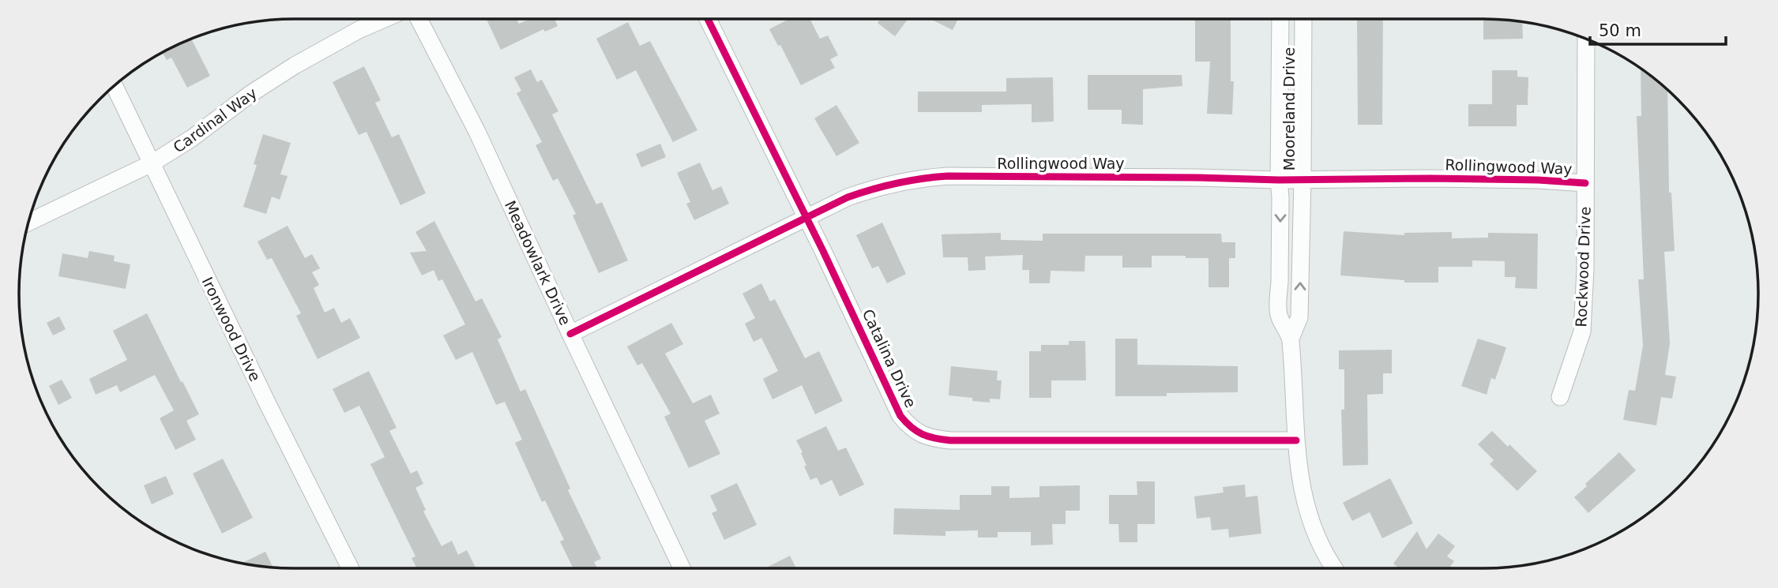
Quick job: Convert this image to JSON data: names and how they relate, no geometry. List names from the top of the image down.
{
  "streets": {
    "street": [
      "Mooreland Drive",
      "Cardinal Way",
      "Rollingwood Way",
      "Meadowlark Drive",
      "Rockwood Drive",
      "Ironwood Drive",
      "Catalina Drive"
    ]
  },
  "crossings": [
    ["Mooreland Drive", "Rollingwood Way"],
    ["Mooreland Drive", "Catalina Drive"],
    ["Cardinal Way", "Ironwood Drive"],
    ["Rollingwood Way", "Meadowlark Drive"],
    ["Rollingwood Way", "Rockwood Drive"],
    ["Rollingwood Way", "Catalina Drive"]
  ],
  "scale_bar": "50 m"
}
